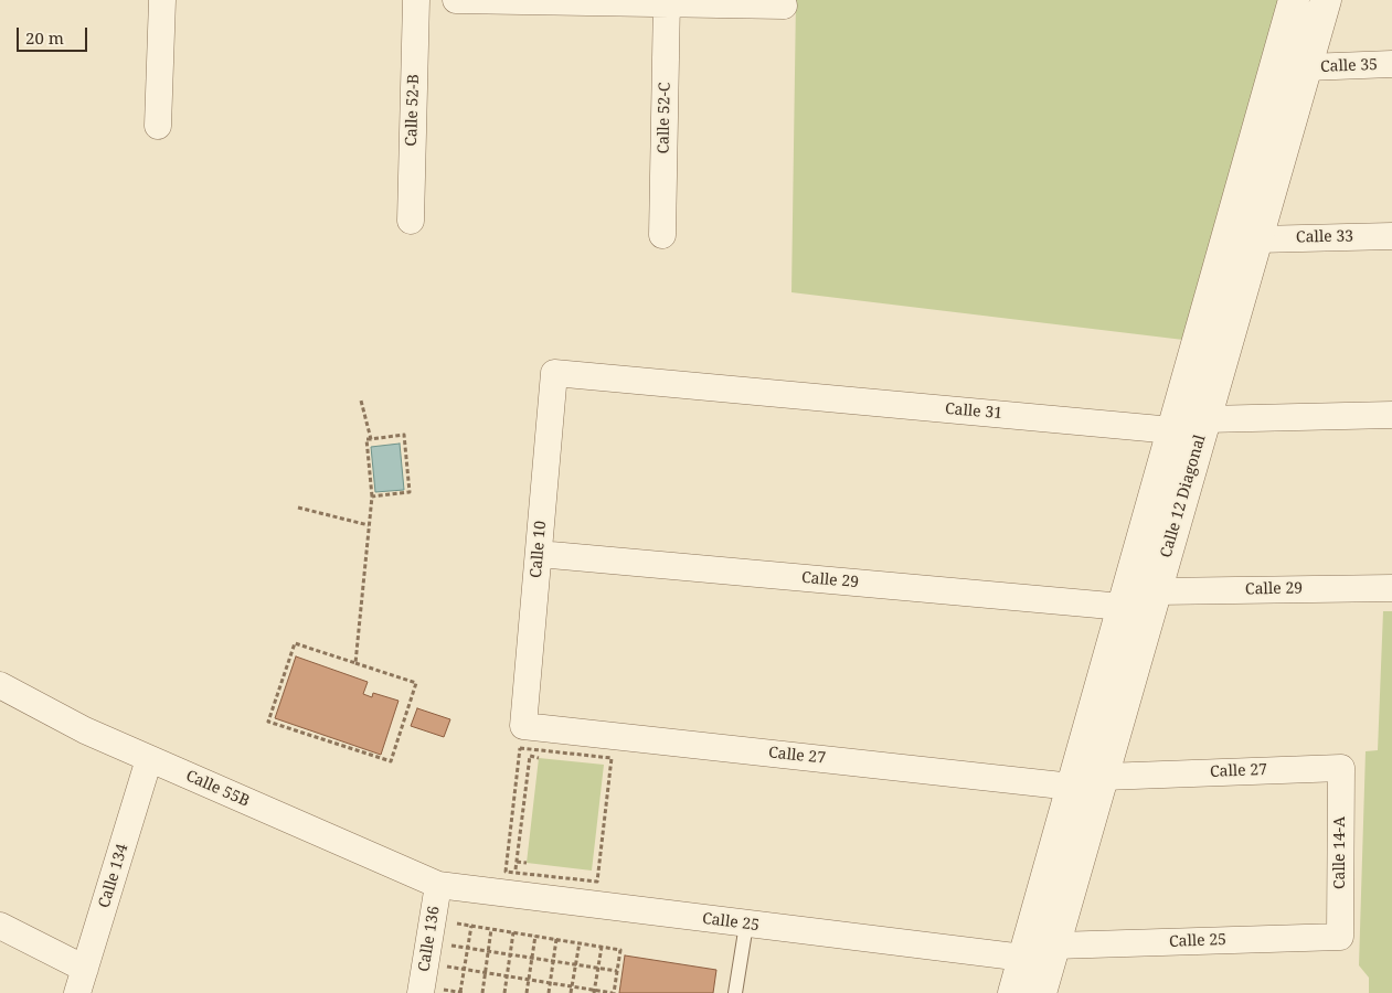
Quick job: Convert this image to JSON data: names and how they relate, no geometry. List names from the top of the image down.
{
  "streets": {
    "street": [
      "Calle 35",
      "Calle 52-B",
      "Calle 52-C",
      "Calle 33",
      "Calle 31",
      "Calle 12 Diagonal",
      "Calle 10",
      "Calle 29",
      "Calle 27",
      "Calle 55B",
      "Calle 14-A",
      "Calle 134",
      "Calle 25",
      "Calle 136"
    ]
  },
  "crossings": [
    ["Calle 35", "Calle 12 Diagonal"],
    ["Calle 33", "Calle 12 Diagonal"],
    ["Calle 31", "Calle 12 Diagonal"],
    ["Calle 31", "Calle 10"],
    ["Calle 12 Diagonal", "Calle 29"],
    ["Calle 12 Diagonal", "Calle 27"],
    ["Calle 12 Diagonal", "Calle 25"],
    ["Calle 10", "Calle 29"],
    ["Calle 10", "Calle 27"],
    ["Calle 27", "Calle 14-A"],
    ["Calle 55B", "Calle 134"],
    ["Calle 55B", "Calle 25"],
    ["Calle 55B", "Calle 136"],
    ["Calle 14-A", "Calle 25"],
    ["Calle 25", "Calle 136"]
  ],
  "scale_bar": "20 m"
}
